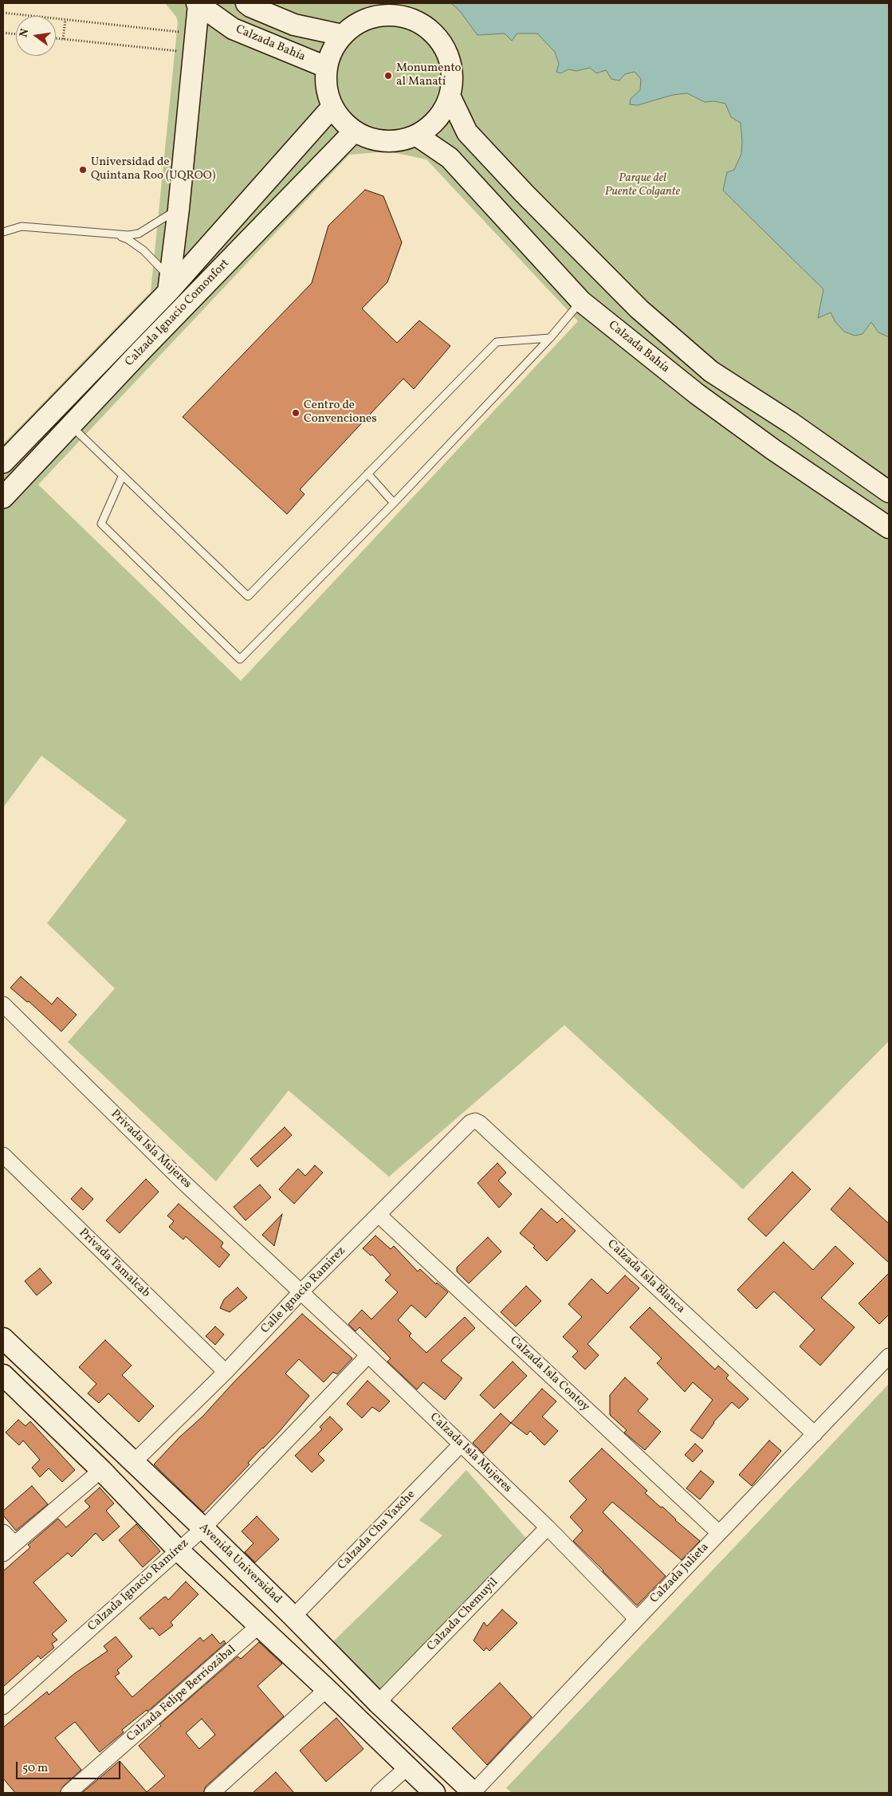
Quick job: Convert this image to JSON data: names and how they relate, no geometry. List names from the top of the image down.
{
  "streets": {
    "main road": ["Calzada Bahía", "Calzada Ignacio Comonfort", "Avenida Universidad"],
    "street": [
      "Privada Isla Mujeres",
      "Privada Tamalcab",
      "Calzada Isla Blanca",
      "Calle Ignacio Ramirez",
      "Calzada Isla Contoy",
      "Calzada Isla Mujeres",
      "Calzada Chu Yaxche",
      "Calzada Julieta",
      "Calzada Ignacio Ramírez",
      "Calzada Chemuyil",
      "Calzada Felipe Berriozábal"
    ]
  },
  "crossings": [
    ["Calzada Bahía", "Calzada Ignacio Comonfort"],
    ["Privada Isla Mujeres", "Calle Ignacio Ramirez"],
    ["Privada Isla Mujeres", "Calzada Isla Mujeres"],
    ["Privada Tamalcab", "Calle Ignacio Ramirez"],
    ["Calzada Isla Blanca", "Calle Ignacio Ramirez"],
    ["Calzada Isla Blanca", "Calzada Julieta"],
    ["Calle Ignacio Ramirez", "Calzada Isla Contoy"],
    ["Calle Ignacio Ramirez", "Calzada Isla Mujeres"],
    ["Calle Ignacio Ramirez", "Avenida Universidad"],
    ["Calzada Isla Contoy", "Calzada Julieta"],
    ["Calzada Isla Mujeres", "Calzada Chu Yaxche"],
    ["Calzada Isla Mujeres", "Calzada Julieta"],
    ["Calzada Isla Mujeres", "Calzada Ignacio Ramírez"],
    ["Calzada Isla Mujeres", "Calzada Chemuyil"],
    ["Calzada Chu Yaxche", "Avenida Universidad"],
    ["Avenida Universidad", "Calzada Julieta"],
    ["Avenida Universidad", "Calzada Ignacio Ramírez"],
    ["Avenida Universidad", "Calzada Chemuyil"]
  ],
  "parks": ["Parque del Puente Colgante"],
  "places": ["Monumento al Manatí", "Universidad de Quintana Roo (UQROO)", "Centro de Convenciones"],
  "scale_bar": "50 m",
  "north": "left"
}
